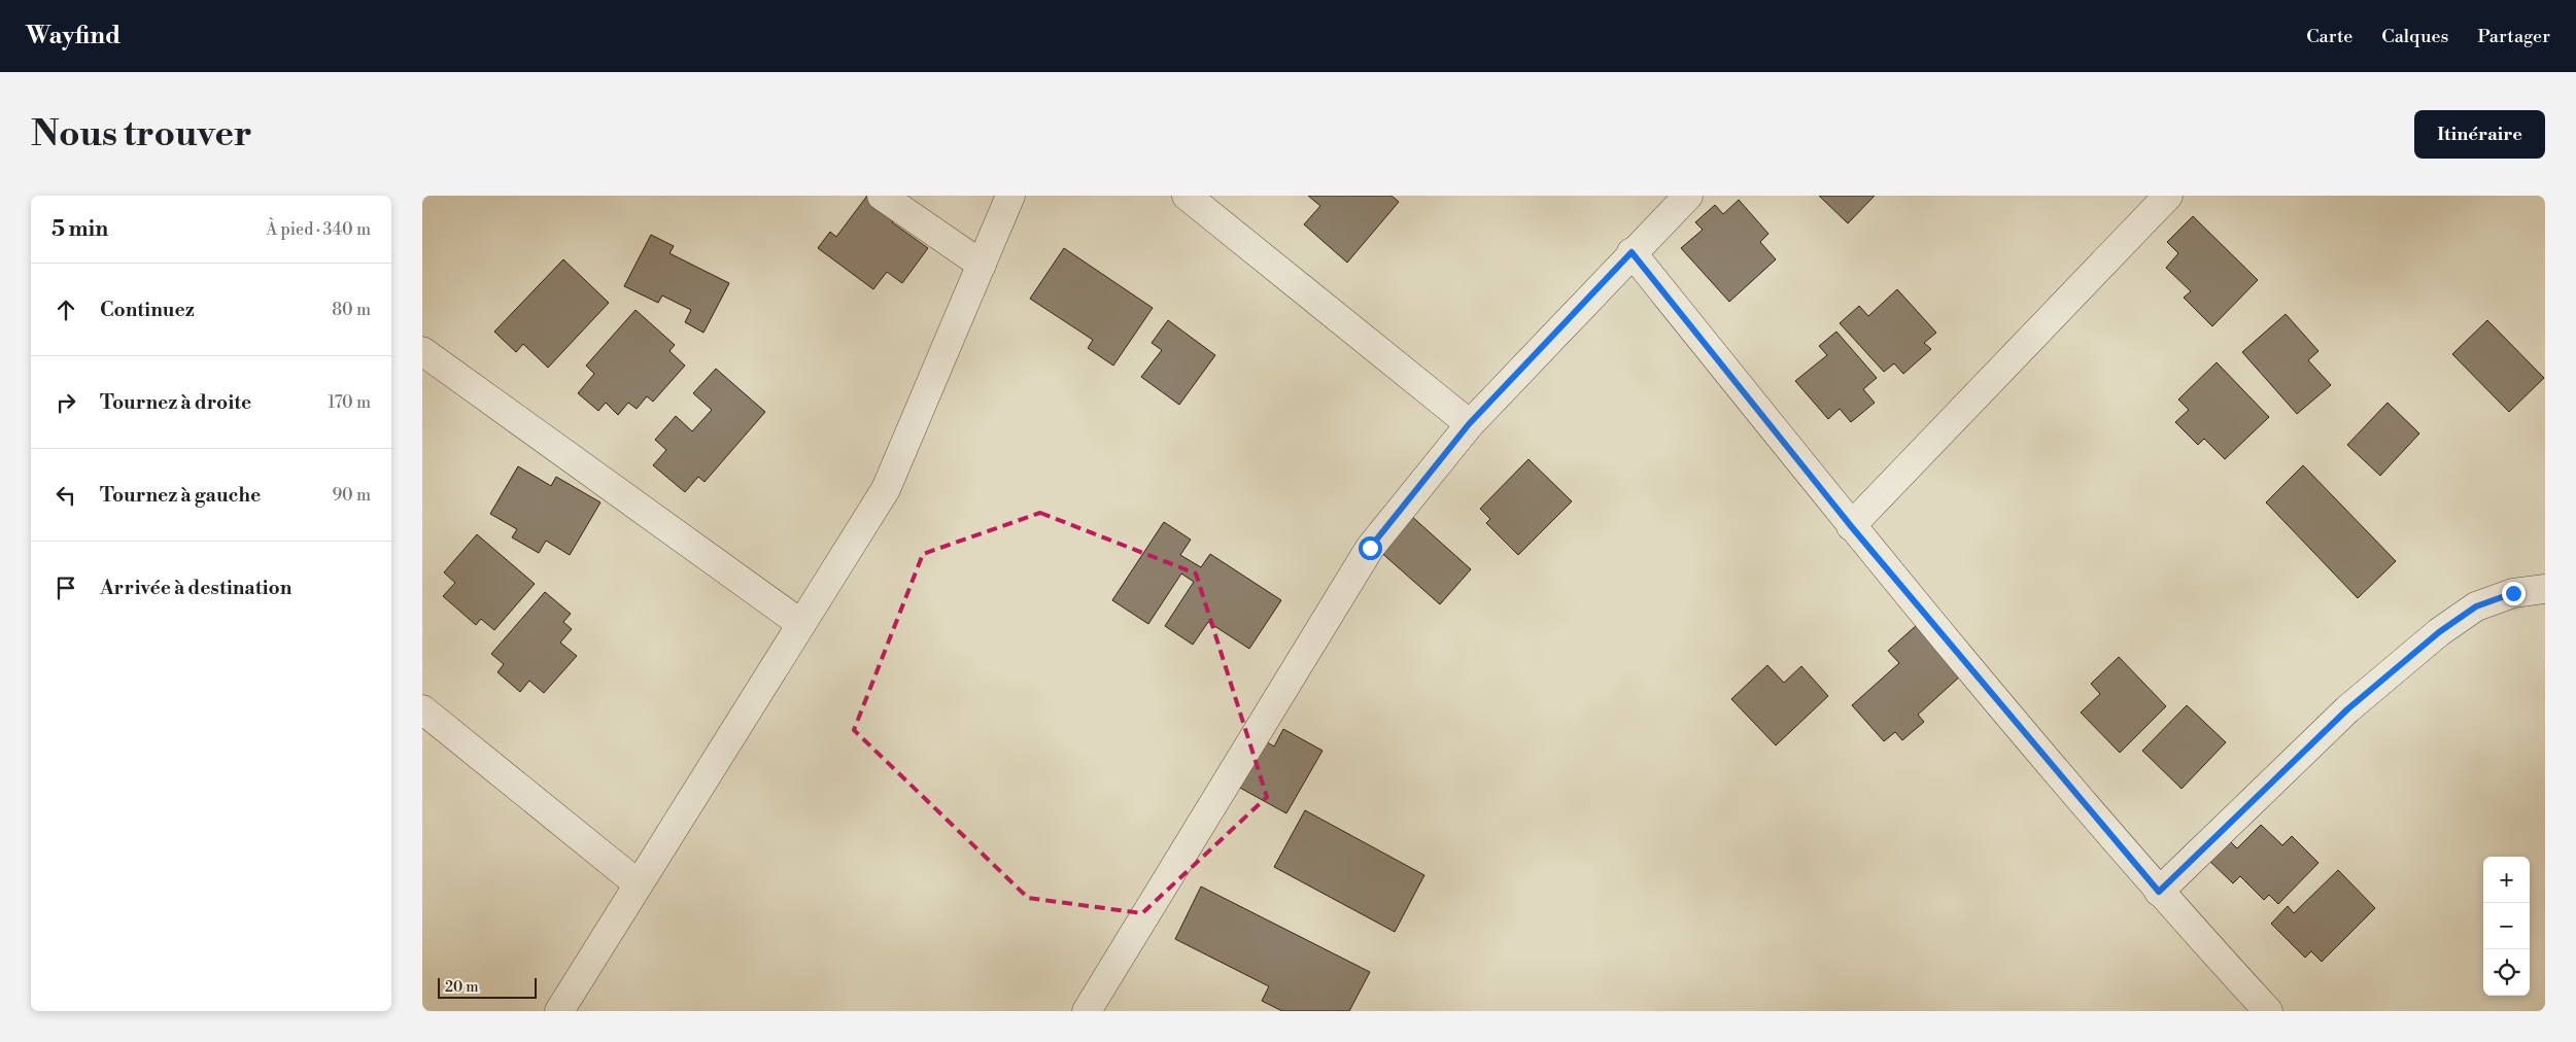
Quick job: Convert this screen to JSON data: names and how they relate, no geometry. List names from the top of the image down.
{
  "scale_bar": "20 m",
  "page": {
    "header": "Wayfind",
    "nav": ["Carte", "Calques", "Partager"],
    "buttons": "Itinéraire",
    "title": "Nous trouver",
    "heading": ["5 min", "À pied · 340 m"],
    "list": [
      ["Continuez", "80 m"],
      ["Tournez à droite", "170 m"],
      ["Tournez à gauche", "90 m"],
      "Arrivée à destination"
    ],
    "map_buttons": ["+", "−"],
    "scale": "20 m"
  }
}
